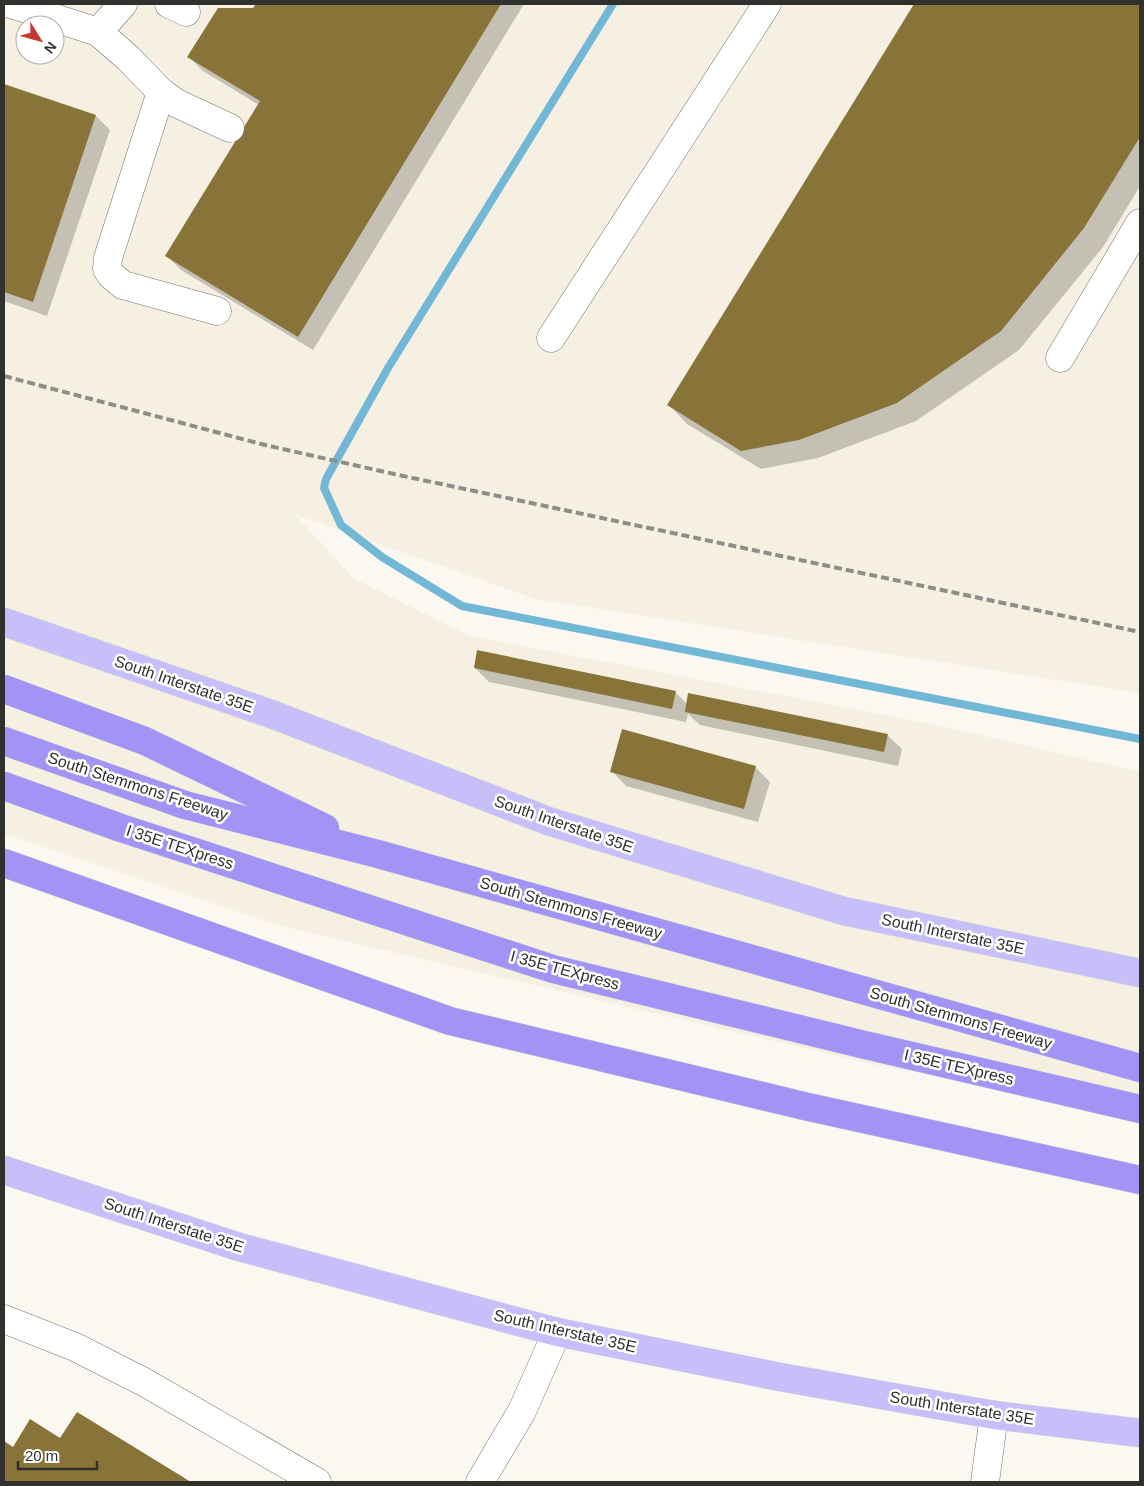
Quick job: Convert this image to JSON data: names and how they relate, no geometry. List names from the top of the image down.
{
  "streets": {
    "highway": ["South Stemmons Freeway", "I 35E TEXpress"],
    "main road": ["South Interstate 35E"]
  },
  "scale_bar": "20 m",
  "north": "bottom right"
}
